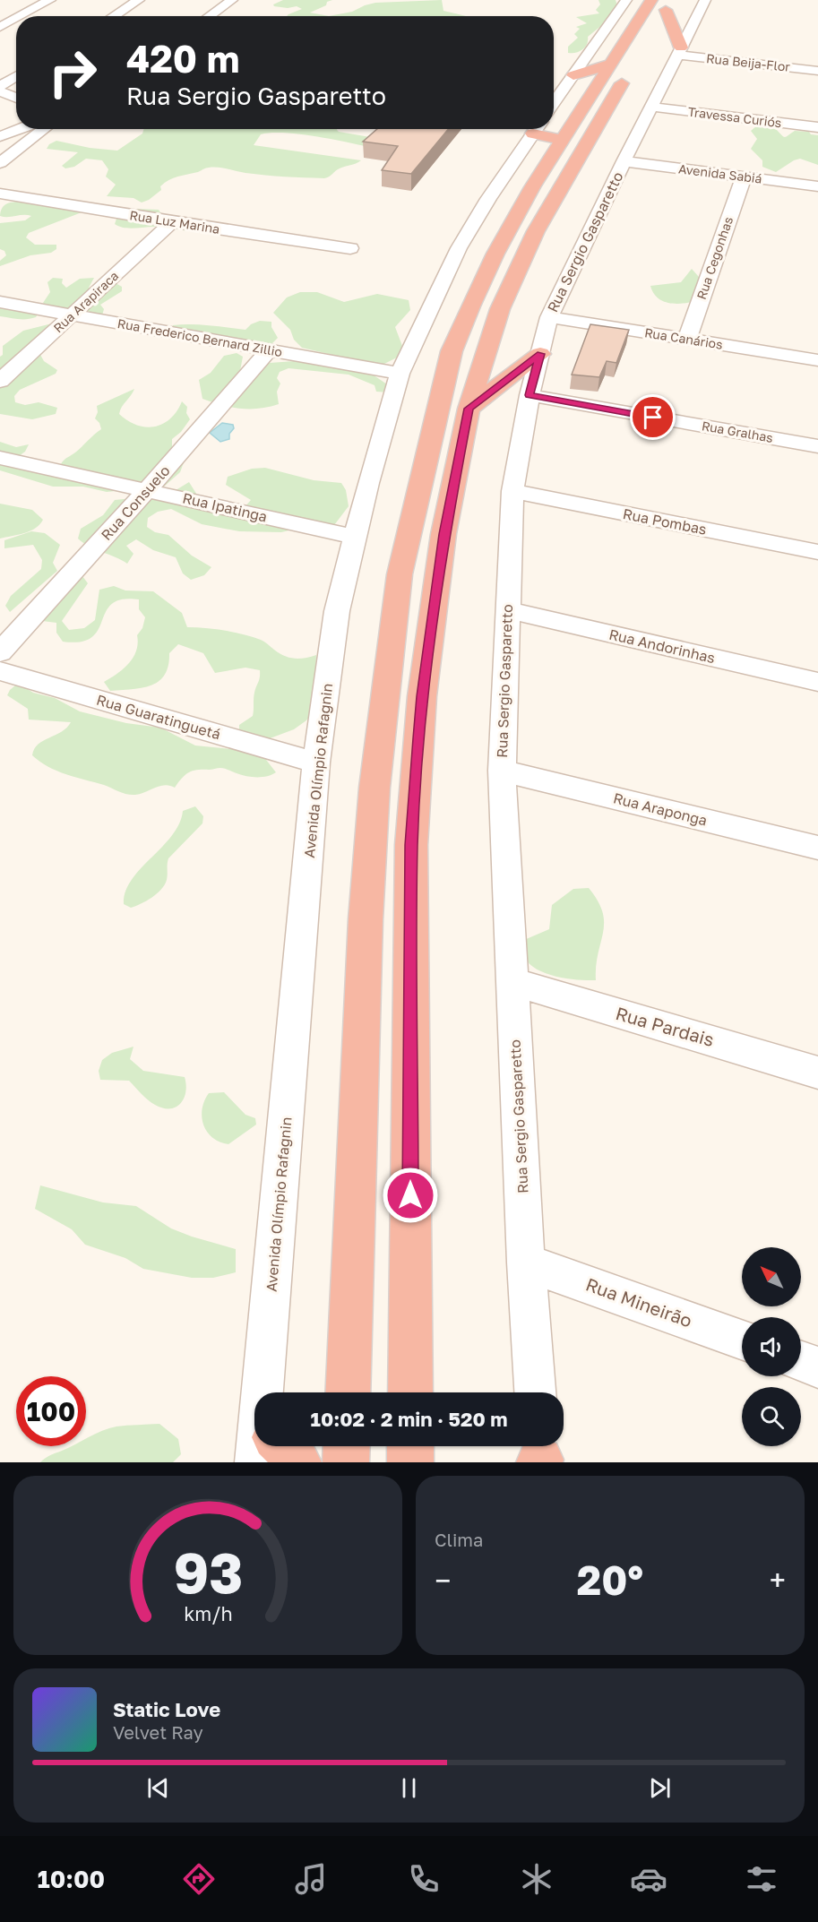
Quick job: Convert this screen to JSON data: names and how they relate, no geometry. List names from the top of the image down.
{
  "streets": {
    "street": [
      "Rua Beija-Flor",
      "Travessa Curiós",
      "Avenida Sabiá",
      "Rua Luz Marina",
      "Rua Sergio Gasparetto",
      "Rua Cegonhas",
      "Rua Arapiraca",
      "Rua Frederico Bernard Zillio",
      "Rua Canários",
      "Rua Gralhas",
      "Rua Consuelo",
      "Rua Ipatinga",
      "Rua Pombas",
      "Rua Andorinhas",
      "Rua Guaratinguetá",
      "Avenida Olímpio Rafagnin",
      "Rua Araponga",
      "Rua Pardais",
      "Rua Mineirão"
    ]
  },
  "crossings": [
    ["Rua Beija-Flor", "Rua Sergio Gasparetto"],
    ["Travessa Curiós", "Rua Sergio Gasparetto"],
    ["Avenida Sabiá", "Rua Sergio Gasparetto"],
    ["Avenida Sabiá", "Rua Cegonhas"],
    ["Rua Luz Marina", "Rua Arapiraca"],
    ["Rua Sergio Gasparetto", "Rua Canários"],
    ["Rua Sergio Gasparetto", "Rua Gralhas"],
    ["Rua Sergio Gasparetto", "Rua Pombas"],
    ["Rua Sergio Gasparetto", "Rua Andorinhas"],
    ["Rua Sergio Gasparetto", "Rua Araponga"],
    ["Rua Sergio Gasparetto", "Rua Pardais"],
    ["Rua Sergio Gasparetto", "Rua Mineirão"],
    ["Rua Cegonhas", "Rua Canários"],
    ["Rua Arapiraca", "Rua Frederico Bernard Zillio"],
    ["Rua Frederico Bernard Zillio", "Rua Consuelo"],
    ["Rua Frederico Bernard Zillio", "Avenida Olímpio Rafagnin"],
    ["Rua Consuelo", "Rua Ipatinga"],
    ["Rua Ipatinga", "Avenida Olímpio Rafagnin"],
    ["Rua Guaratinguetá", "Avenida Olímpio Rafagnin"]
  ],
  "north": "top left",
  "page": {
    "turn": ["420 m", "Rua Sergio Gasparetto"],
    "limit": "100",
    "trip": "10:02 · 2 min · 520 m",
    "tile": "Clima",
    "heat": ["−", "20°", "+"],
    "song": ["Static Love", "Velvet Ray"],
    "tabs": "10:00",
    "gauge": ["93", "km/h"]
  }
}
